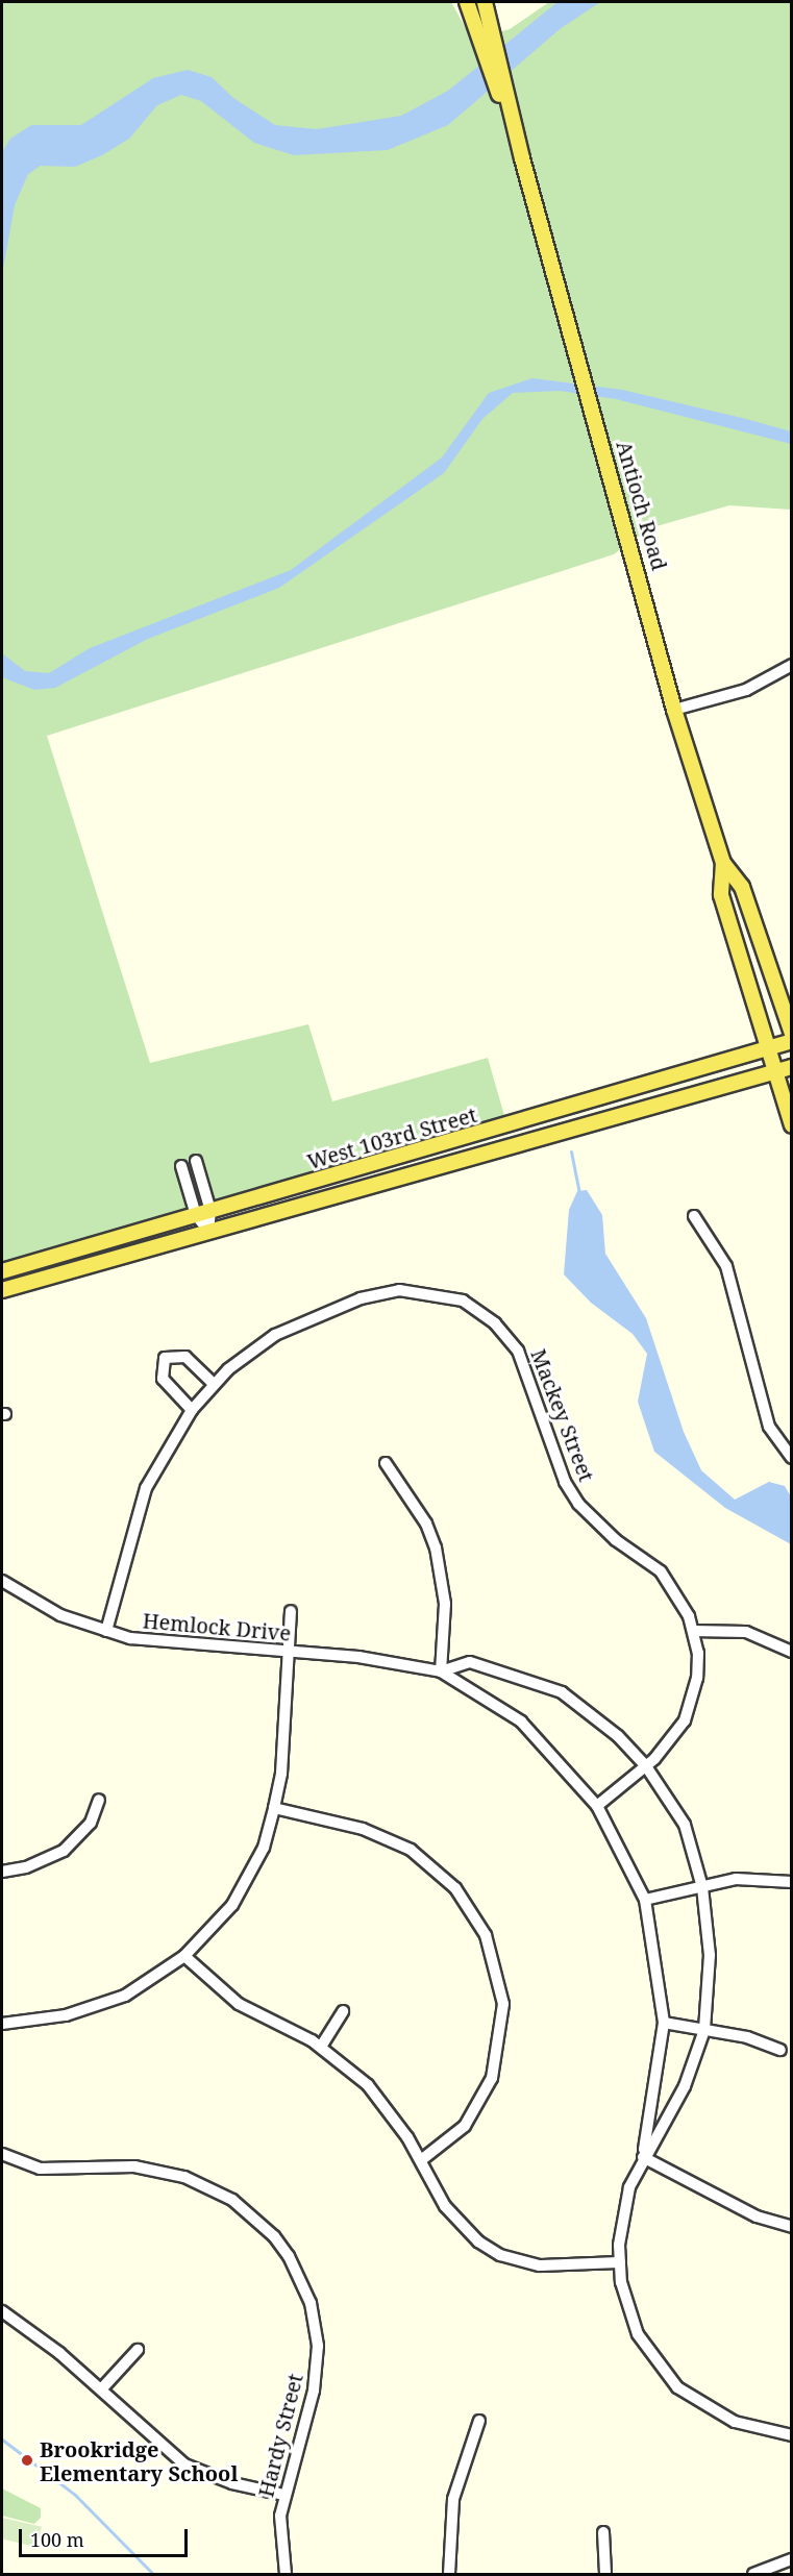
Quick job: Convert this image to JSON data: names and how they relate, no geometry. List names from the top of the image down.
{
  "streets": {
    "main road": ["Antioch Road", "West 103rd Street"],
    "street": ["Mackey Street", "Hemlock Drive", "Hardy Street"]
  },
  "crossings": [
    ["Antioch Road", "West 103rd Street"],
    ["Mackey Street", "Hemlock Drive"]
  ],
  "places": ["Brookridge Elementary School"],
  "scale_bar": "100 m"
}
